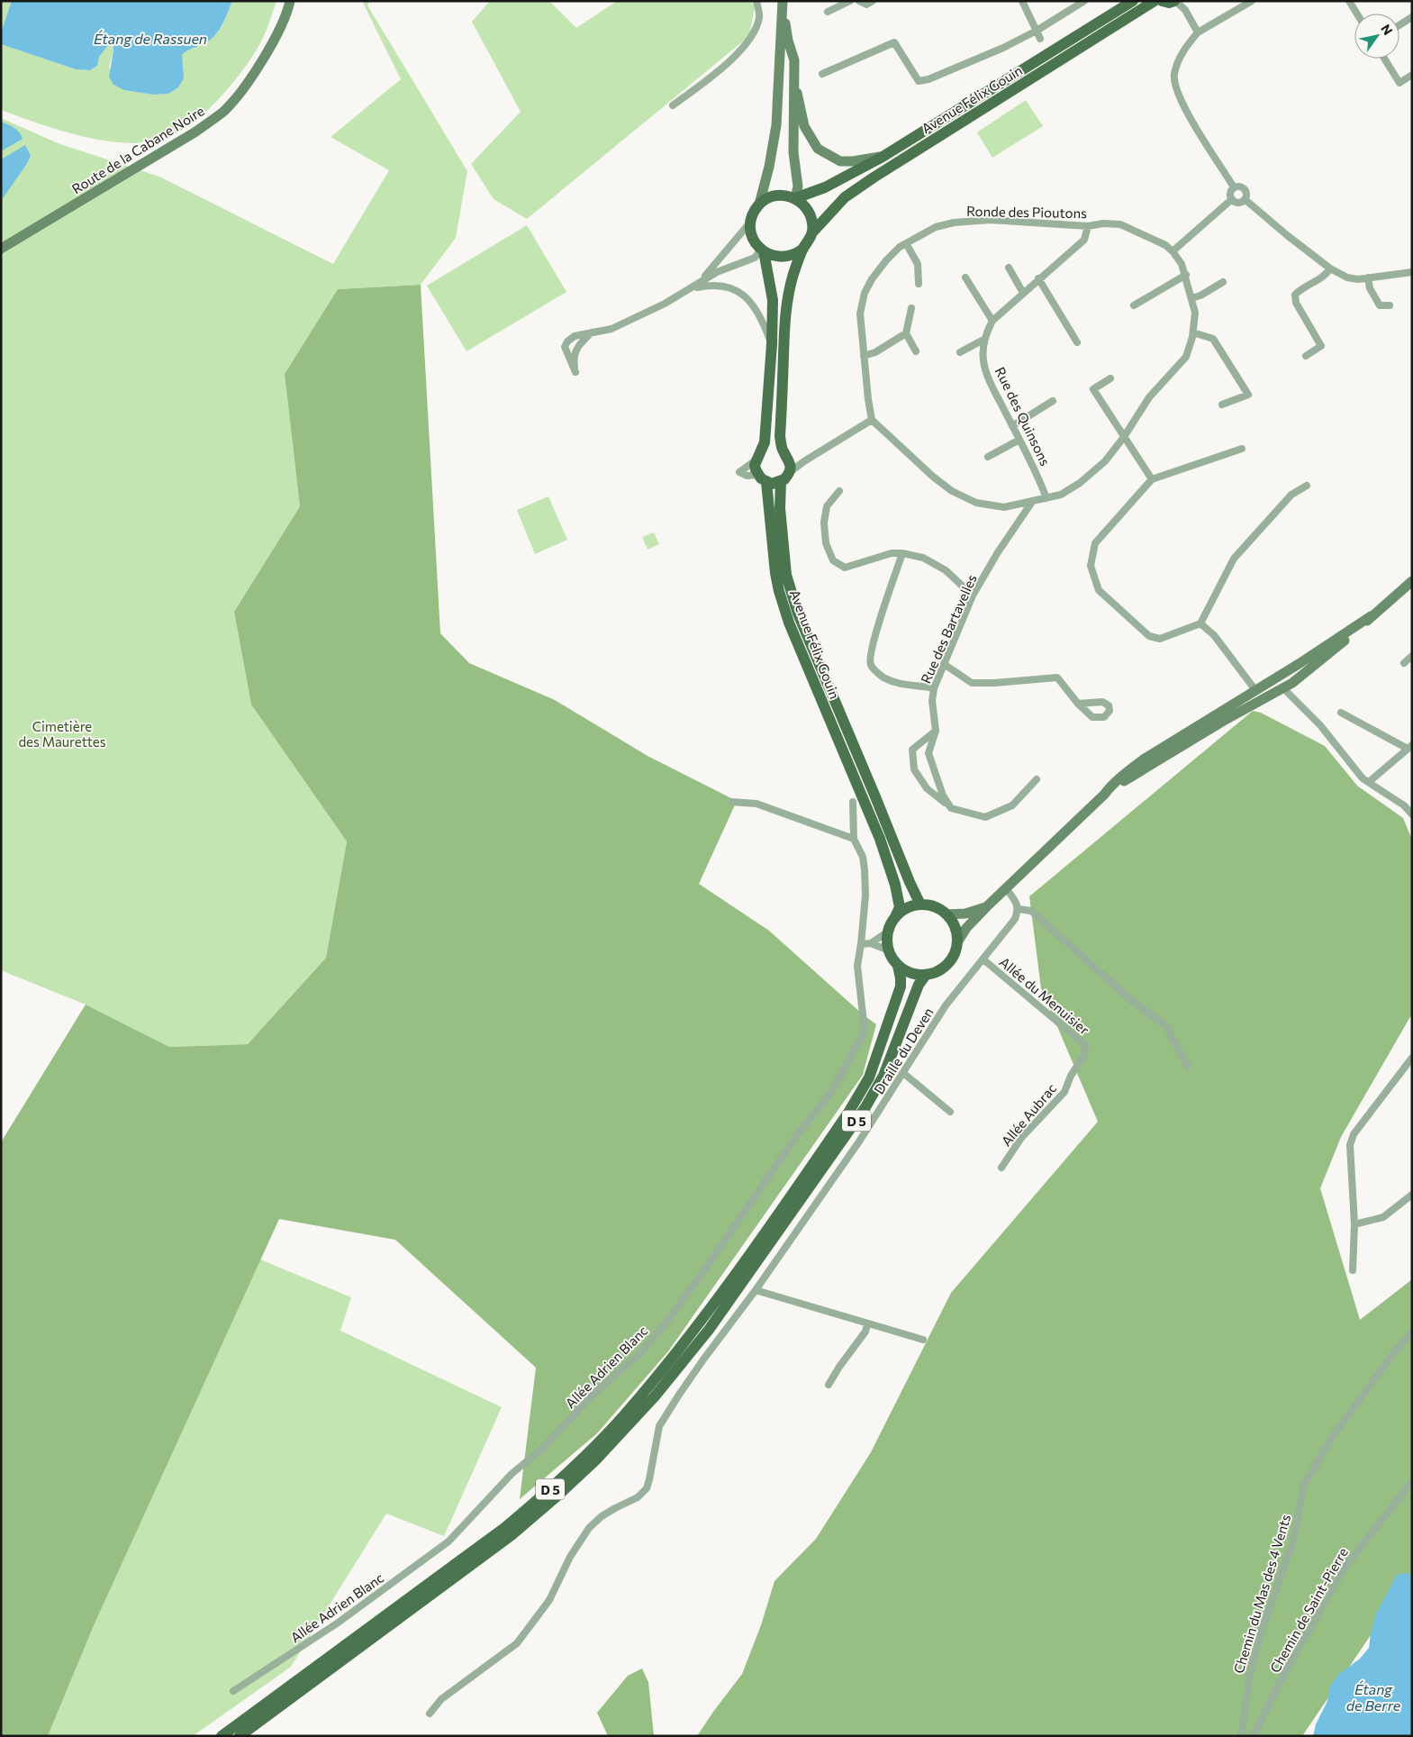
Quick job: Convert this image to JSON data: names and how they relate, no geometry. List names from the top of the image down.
{
  "streets": {
    "main road": ["Avenue Félix Gouin", "Route de la Cabane Noire", "D 5"],
    "street": [
      "Ronde des Pioutons",
      "Rue des Quinsons",
      "Rue des Bartavelles",
      "Allée du Menuisier",
      "Draille du Deven",
      "Allée Aubrac",
      "Allée Adrien Blanc",
      "Chemin du Mas des 4 Vents",
      "Chemin de Saint-Pierre"
    ]
  },
  "crossings": [
    ["Avenue Félix Gouin", "D 5"],
    ["Ronde des Pioutons", "Rue des Quinsons"],
    ["Ronde des Pioutons", "Rue des Bartavelles"],
    ["Allée du Menuisier", "Draille du Deven"],
    ["Allée du Menuisier", "Allée Aubrac"]
  ],
  "water": ["Étang de Rassuen", "Étang de Berre"],
  "parks": ["Cimetière des Maurettes"],
  "north": "top right"
}
